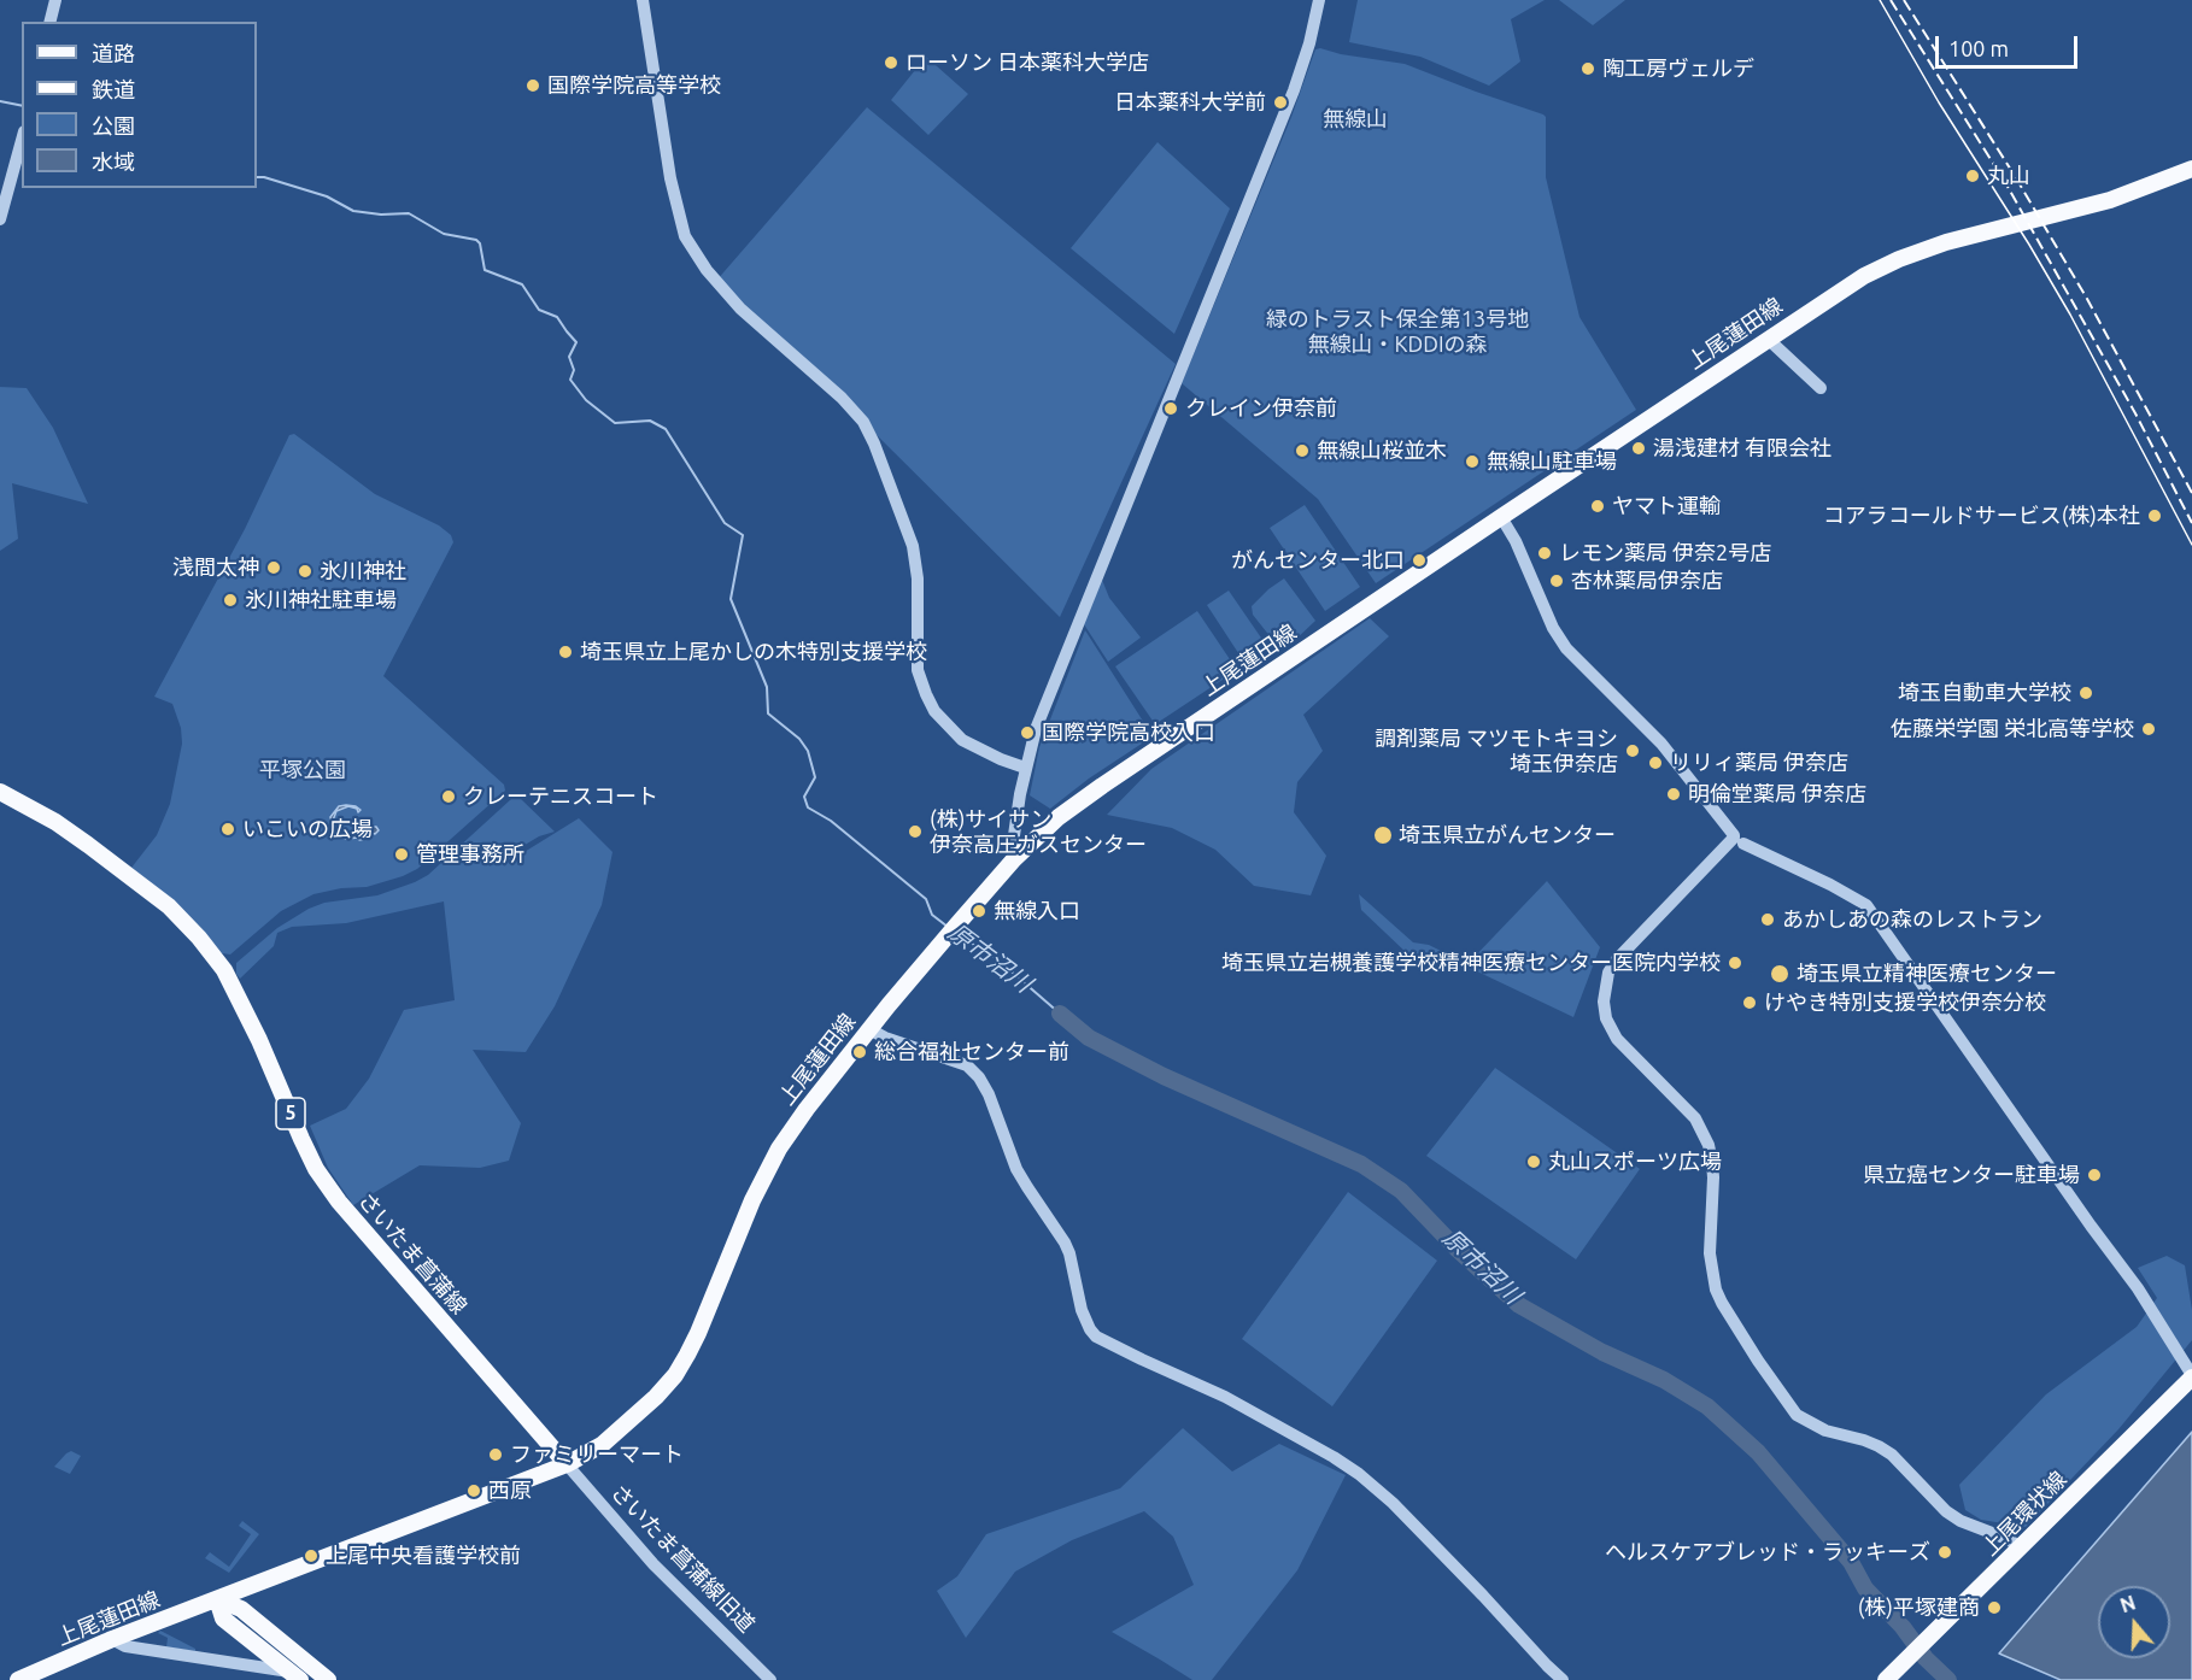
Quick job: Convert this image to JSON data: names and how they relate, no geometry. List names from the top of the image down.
{
  "streets": {
    "main road": [
      "上尾蓮田線",
      "5",
      "さいたま菖蒲線",
      "上尾環状線"
    ],
    "street": ["さいたま菖蒲線旧道"]
  },
  "crossings": [
    ["上尾蓮田線", "さいたま菖蒲線"],
    ["上尾蓮田線", "さいたま菖蒲線旧道"],
    ["さいたま菖蒲線", "さいたま菖蒲線旧道"]
  ],
  "water": ["原市沼川"],
  "parks": ["無線山", "緑のトラスト保全第13号地 無線山・KDDIの森", "平塚公園"],
  "places": [
    "ローソン 日本薬科大学店",
    "陶工房ヴェルデ",
    "国際学院高等学校",
    "日本薬科大学前",
    "丸山",
    "クレイン伊奈前",
    "湯浅建材 有限会社",
    "無線山桜並木",
    "無線山駐車場",
    "ヤマト運輸",
    "コアラコールドサービス(株)本社",
    "レモン薬局 伊奈2号店",
    "がんセンター北口",
    "浅間太神",
    "氷川神社",
    "杏林薬局伊奈店",
    "氷川神社駐車場",
    "埼玉県立上尾かしの木特別支援学校",
    "埼玉自動車大学校",
    "佐藤栄学園 栄北高等学校",
    "国際学院高校入口",
    "調剤薬局 マツモトキヨシ 埼玉伊奈店",
    "リリィ薬局 伊奈店",
    "明倫堂薬局 伊奈店",
    "クレーテニスコート",
    "いこいの広場",
    "(株)サイサン 伊奈高圧ガスセンター",
    "埼玉県立がんセンター",
    "管理事務所",
    "無線入口",
    "あかしあの森のレストラン",
    "埼玉県立岩槻養護学校精神医療センター医院内学校",
    "埼玉県立精神医療センター",
    "けやき特別支援学校伊奈分校",
    "総合福祉センター前",
    "丸山スポーツ広場",
    "県立癌センター駐車場",
    "ファミリーマート",
    "西原",
    "ヘルスケアブレッド・ラッキーズ",
    "上尾中央看護学校前",
    "(株)平塚建商"
  ],
  "legend": [
    "道路",
    "鉄道",
    "公園",
    "水域"
  ],
  "scale_bar": "100 m",
  "north": "top"
}
